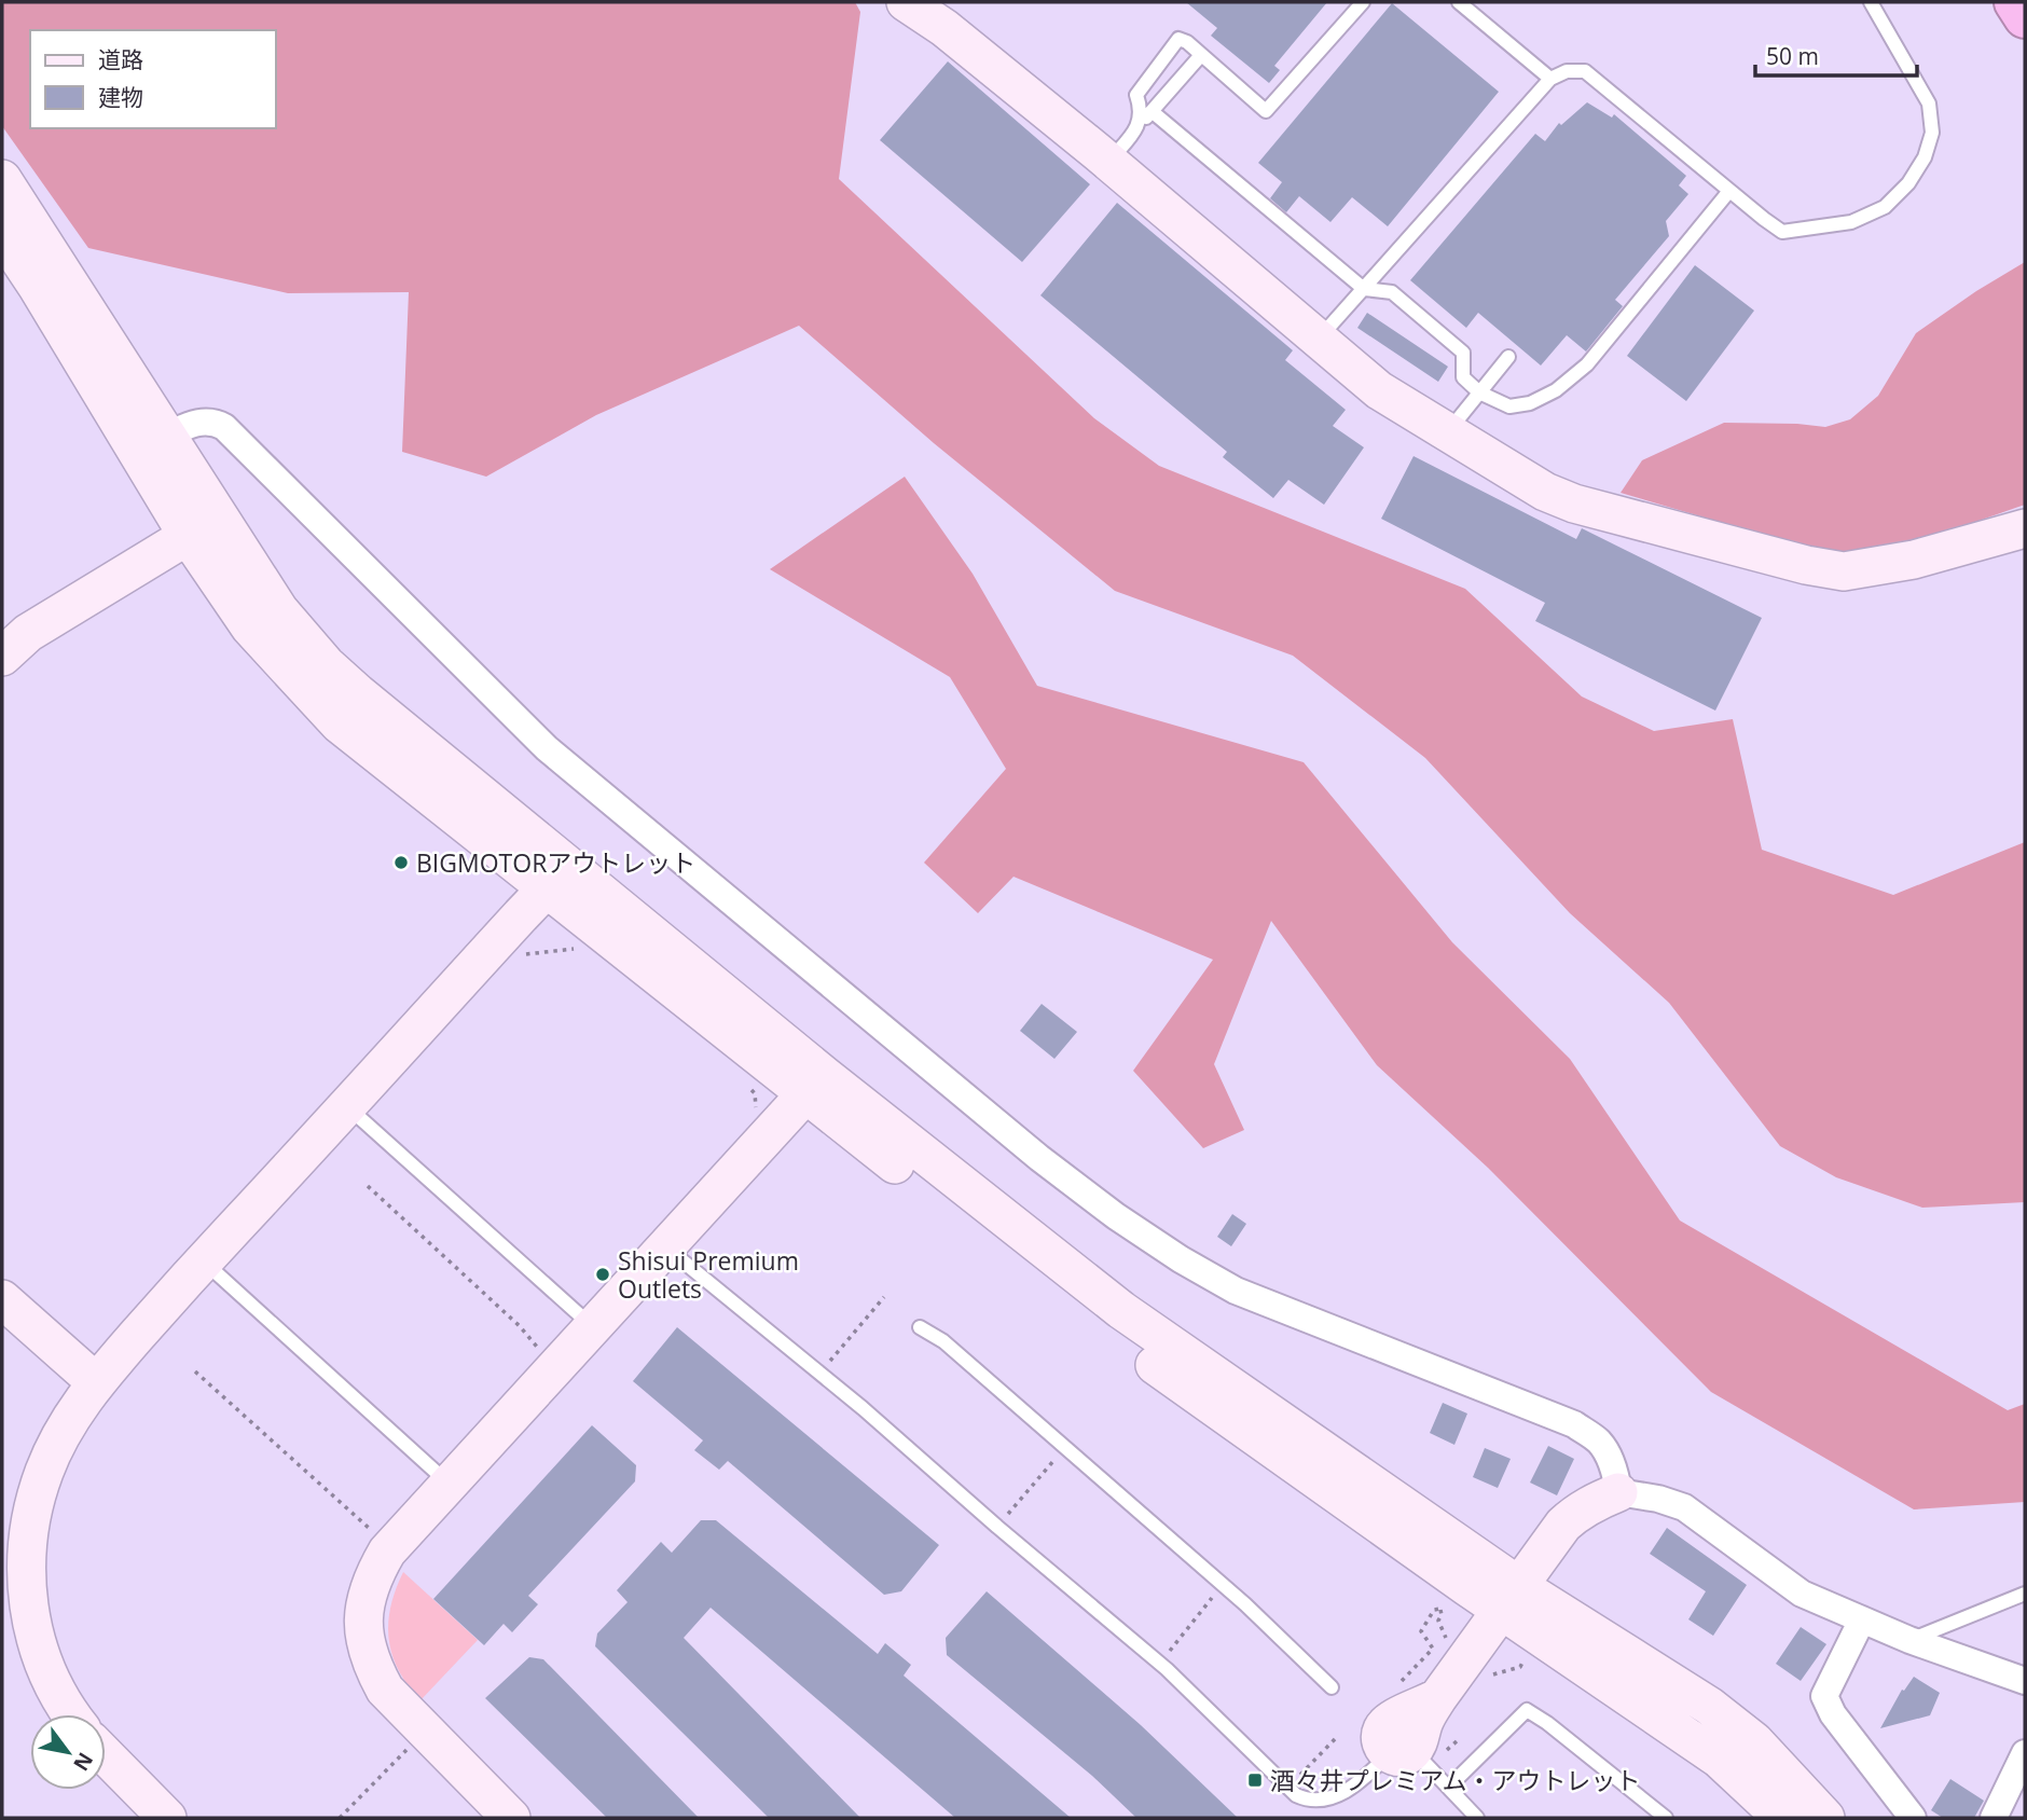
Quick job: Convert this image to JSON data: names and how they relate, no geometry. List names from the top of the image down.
{
  "places": {
    "other": ["BIGMOTORアウトレット", "Shisui Premium Outlets"],
    "transit": ["酒々井プレミアム・アウトレット"]
  },
  "legend": ["道路", "建物"],
  "scale_bar": "50 m",
  "north": "bottom right"
}
